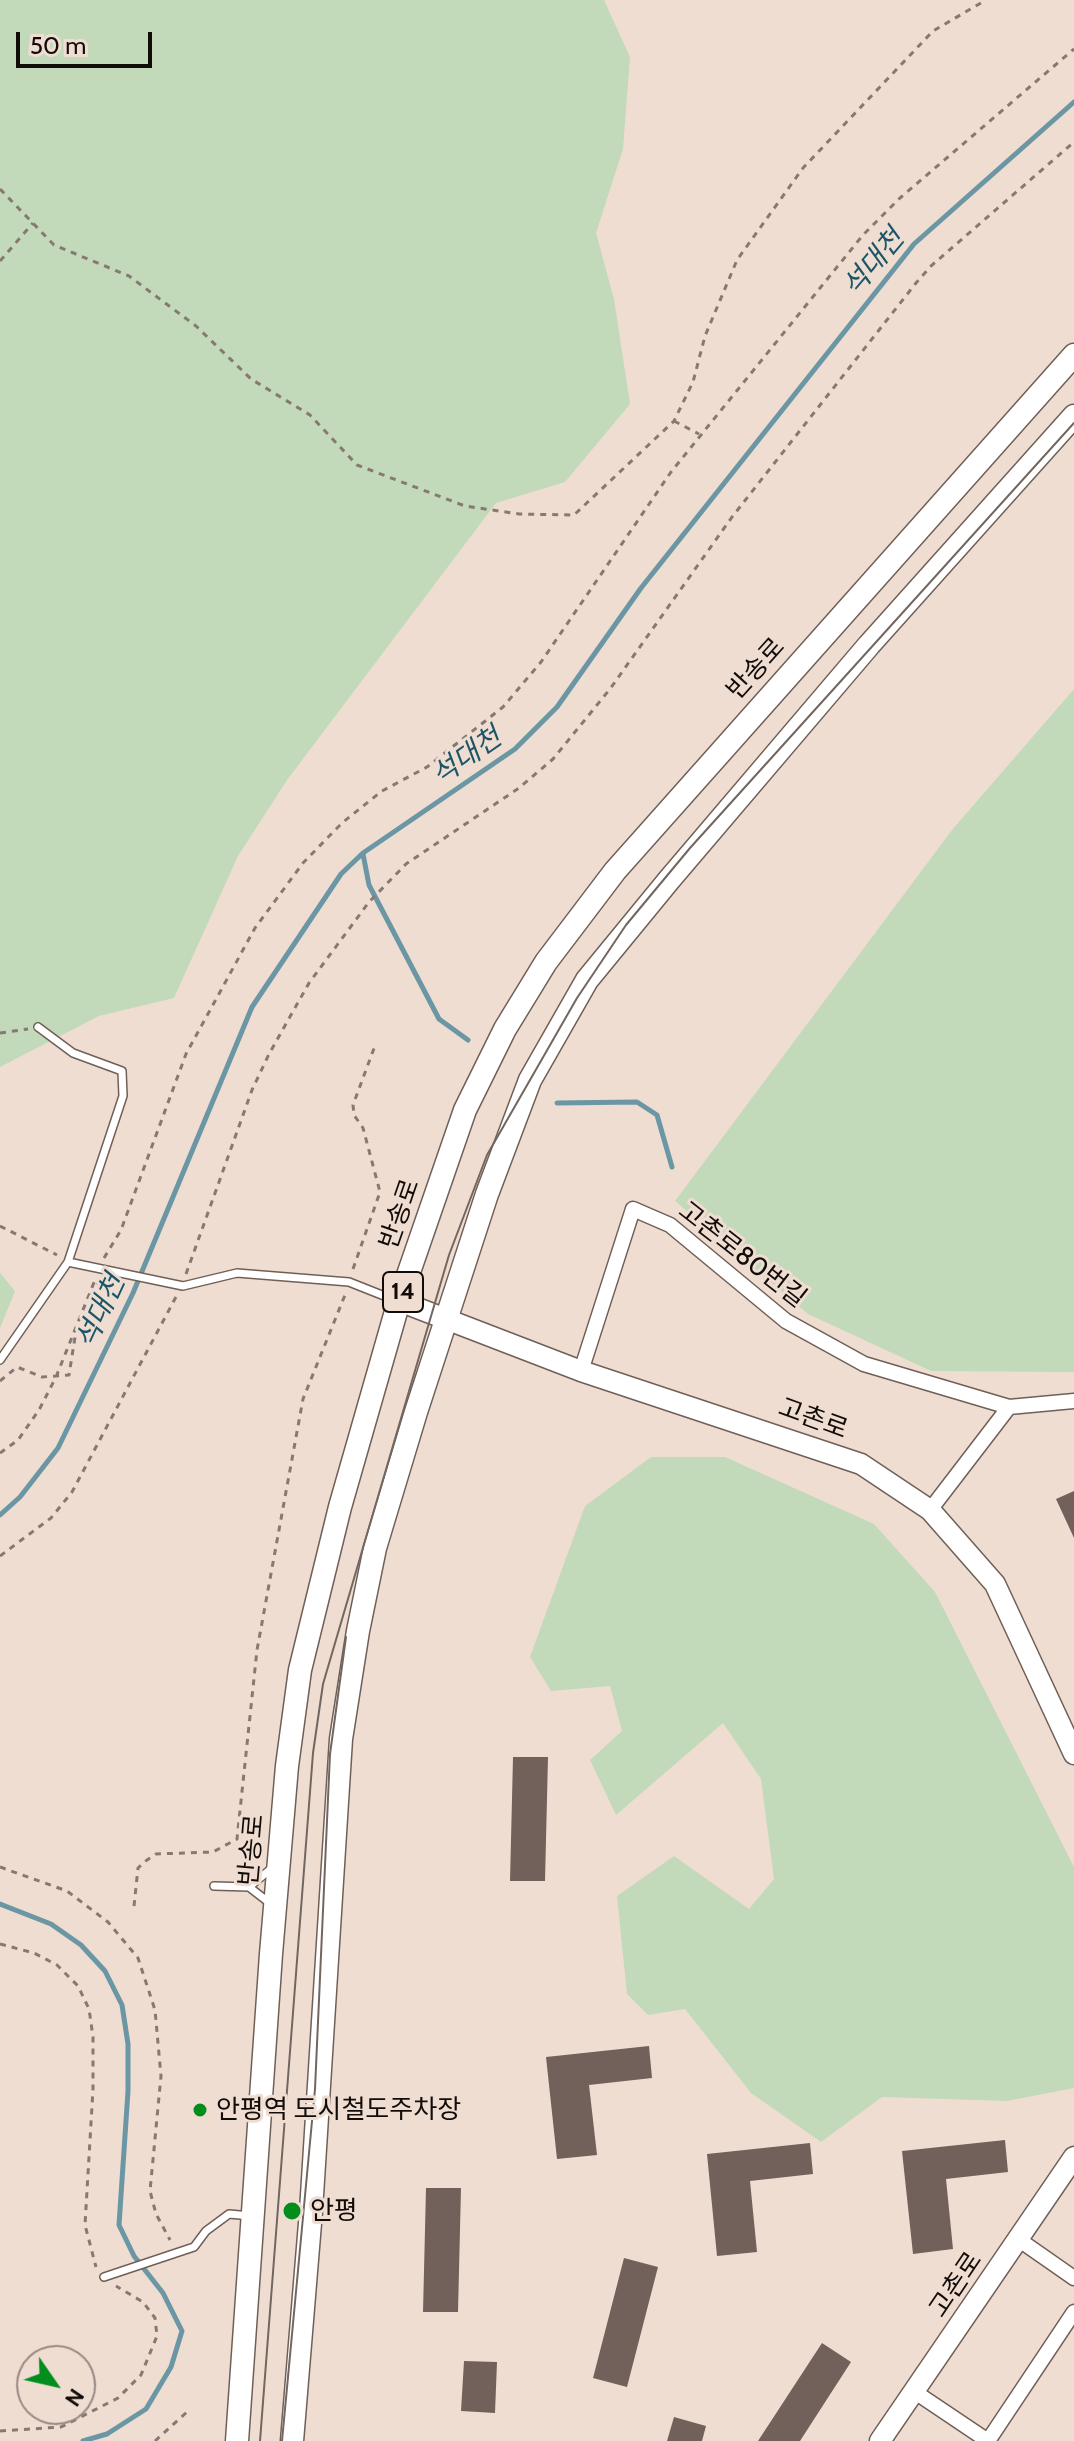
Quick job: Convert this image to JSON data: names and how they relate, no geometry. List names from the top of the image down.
{
  "streets": {
    "main road": ["반송로", "14"],
    "street": ["고촌로80번길", "고촌로"]
  },
  "crossings": [
    ["반송로", "고촌로"],
    ["고촌로80번길", "고촌로"],
    ["14", "고촌로"]
  ],
  "water": ["석대천"],
  "places": ["안평역 도시철도주차장", "안평"],
  "scale_bar": "50 m",
  "north": "bottom right"
}
